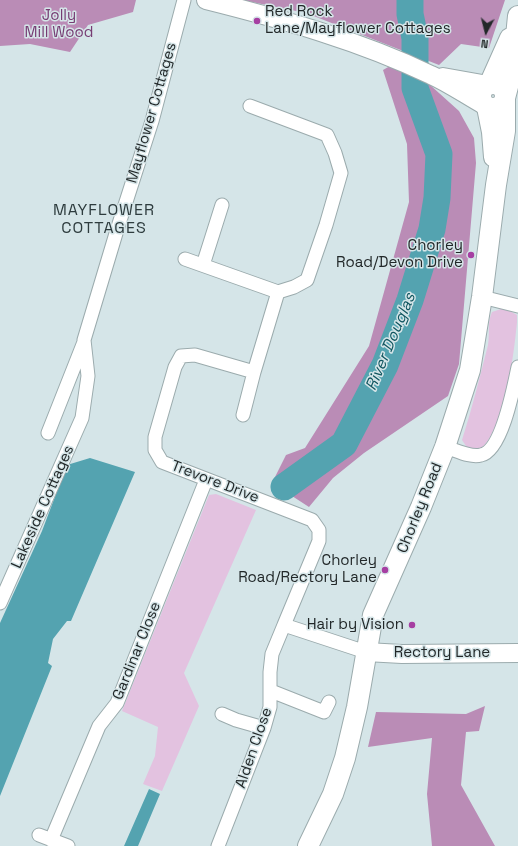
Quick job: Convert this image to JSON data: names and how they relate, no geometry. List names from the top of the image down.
{
  "streets": {
    "main road": ["Chorley Road", "Rectory Lane"],
    "street": [
      "Mayflower Cottages",
      "Trevore Drive",
      "Lakeside Cottages",
      "Gardinar Close",
      "Alden Close"
    ]
  },
  "crossings": [
    ["Mayflower Cottages", "Lakeside Cottages"],
    ["Trevore Drive", "Gardinar Close"],
    ["Trevore Drive", "Alden Close"],
    ["Chorley Road", "Rectory Lane"]
  ],
  "districts": ["MAYFLOWER COTTAGES"],
  "water": ["River Douglas"],
  "parks": ["Jolly Mill Wood"],
  "places": [
    "Red Rock Lane/Mayflower Cottages",
    "Chorley Road/Devon Drive",
    "Chorley Road/Rectory Lane",
    "Hair by Vision"
  ],
  "north": "bottom"
}
